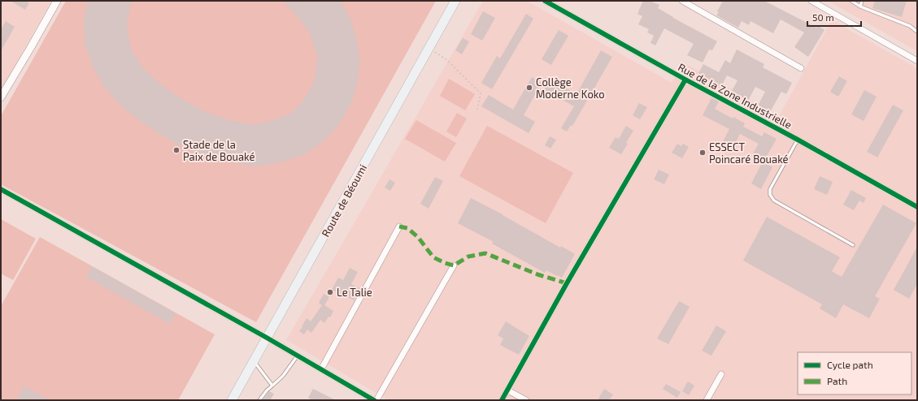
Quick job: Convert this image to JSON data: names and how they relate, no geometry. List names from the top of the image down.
{
  "streets": {
    "main road": ["Route de Béoumi"],
    "street": ["Rue de la Zone Industrielle"]
  },
  "places": [
    "Collège Moderne Koko",
    "Stade de la Paix de Bouaké",
    "ESSECT Poincaré Bouaké",
    "Le Talie"
  ],
  "legend": ["Cycle path", "Path"],
  "scale_bar": "50 m"
}
